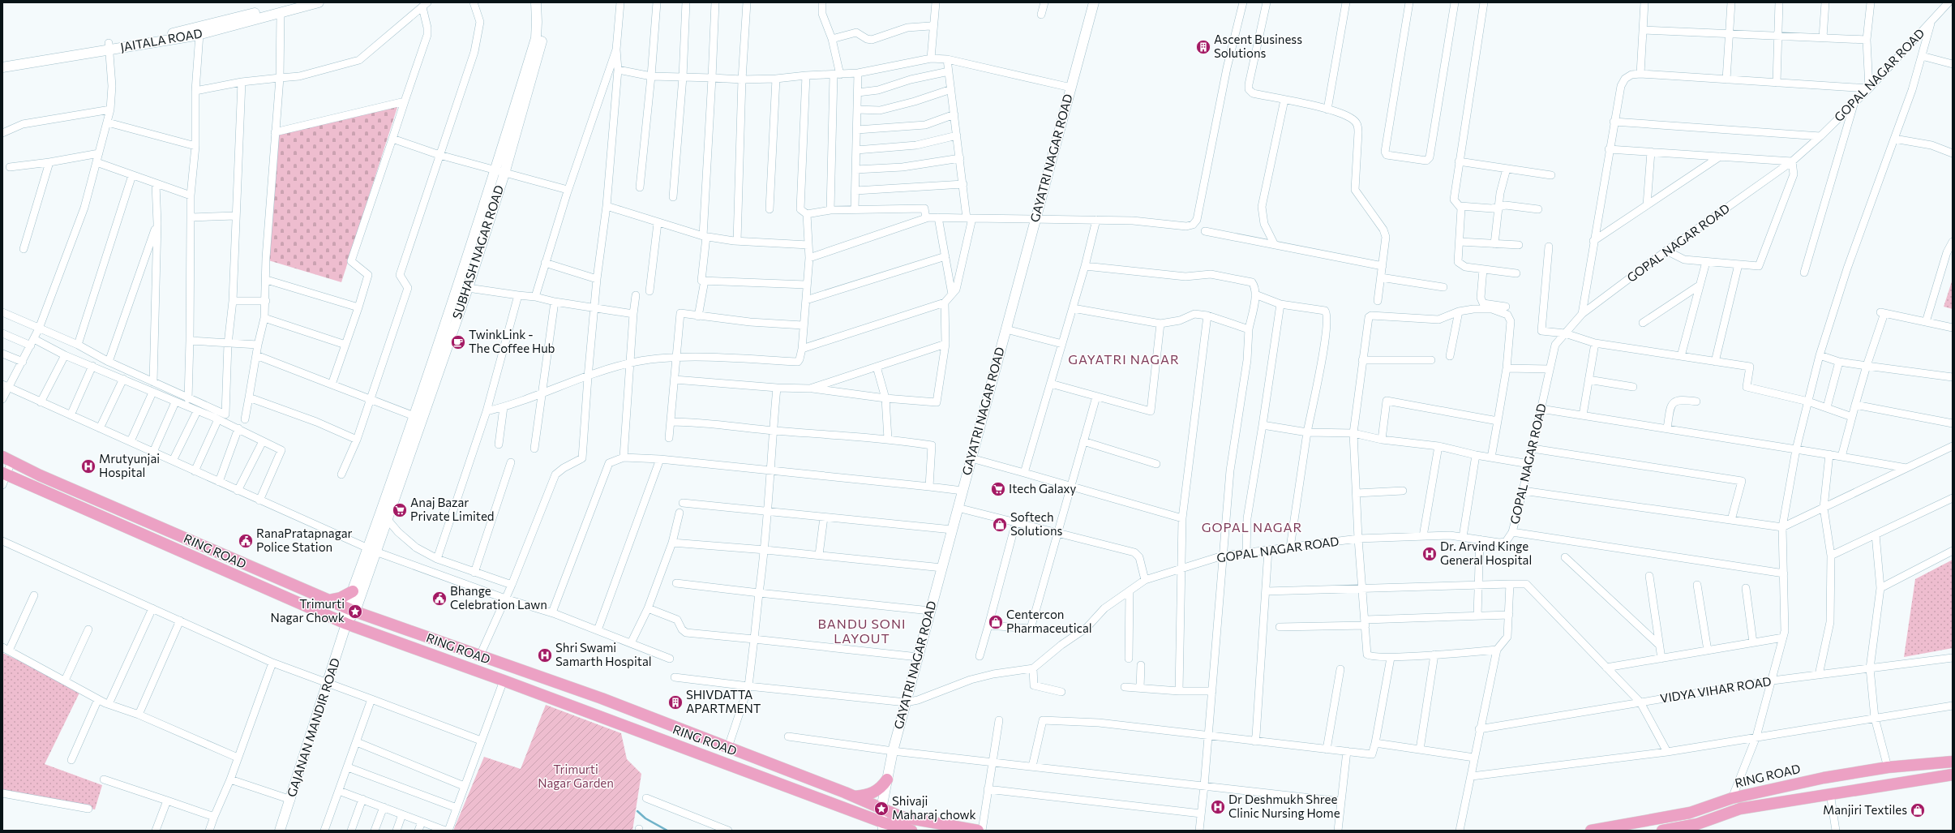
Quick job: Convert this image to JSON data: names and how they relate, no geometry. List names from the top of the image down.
{
  "streets": {
    "main road": ["RING ROAD"],
    "street": [
      "JAITALA ROAD",
      "GOPAL NAGAR ROAD",
      "GAYATRI NAGAR ROAD",
      "SUBHASH NAGAR ROAD",
      "VIDYA VIHAR ROAD",
      "GAJANAN MANDIR ROAD"
    ]
  },
  "crossings": [
    ["GAYATRI NAGAR ROAD", "RING ROAD"],
    ["SUBHASH NAGAR ROAD", "GAJANAN MANDIR ROAD"],
    ["RING ROAD", "GAJANAN MANDIR ROAD"]
  ],
  "districts": ["GAYATRI NAGAR", "GOPAL NAGAR", "BANDU SONI LAYOUT"],
  "parks": ["Trimurti Nagar Garden"],
  "places": {
    "building": ["Ascent Business Solutions", "SHIVDATTA APARTMENT"],
    "cafe": ["TwinkLink - The Coffee Hub"],
    "hospital": [
      "Mrutyunjai Hospital",
      "Dr. Arvind Kinge General Hospital",
      "Shri Swami Samarth Hospital",
      "Dr Deshmukh Shree Clinic Nursing Home"
    ],
    "supermarket": ["Itech Galaxy", "Anaj Bazar Private Limited"],
    "shop": ["Softech Solutions", "Centercon Pharmaceutical", "Manjiri Textiles"],
    "public building": ["RanaPratapnagar Police Station", "Bhange Celebration Lawn"],
    "place": ["Trimurti Nagar Chowk", "Shivaji Maharaj chowk"]
  }
}
